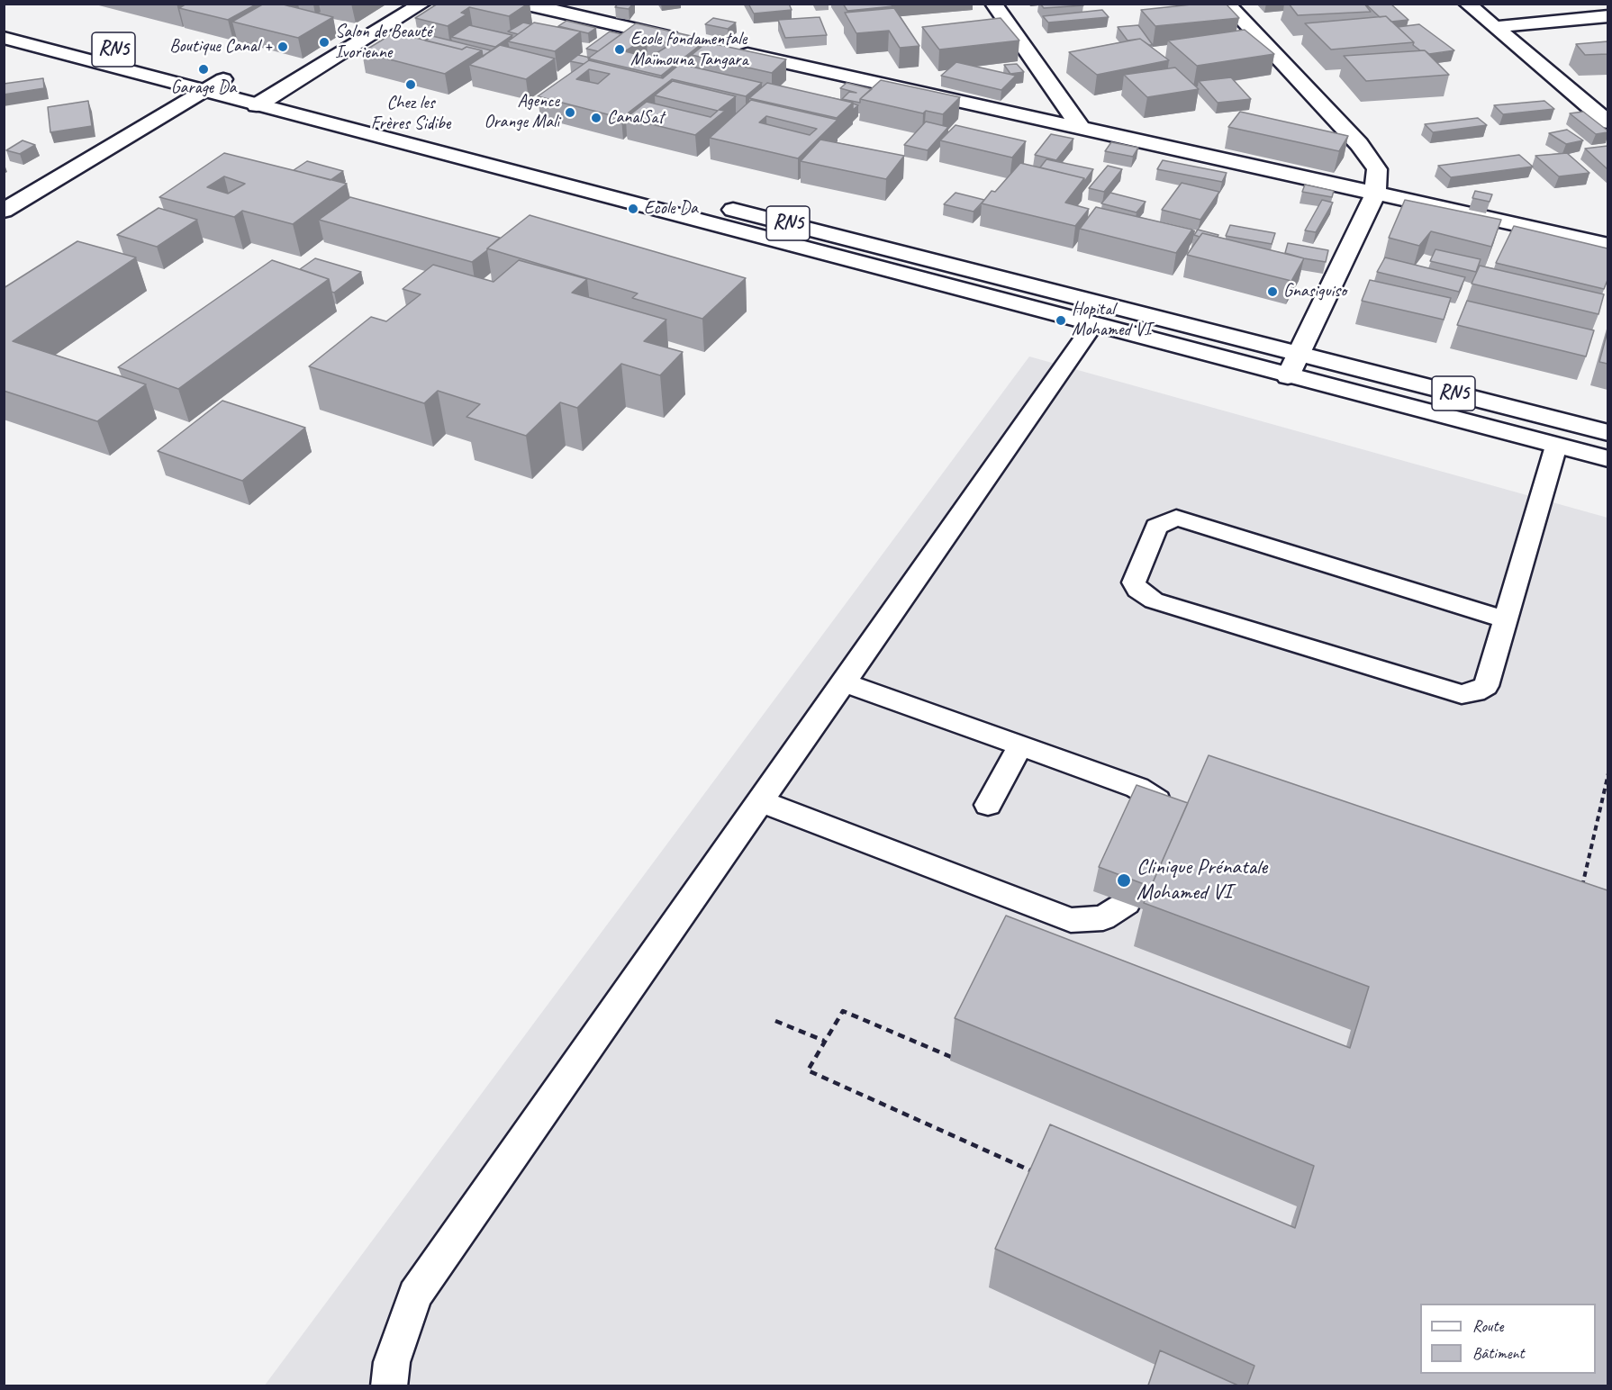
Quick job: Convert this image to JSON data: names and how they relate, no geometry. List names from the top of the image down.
{
  "streets": {
    "main road": ["RN5"]
  },
  "places": [
    "Salon de Beauté Ivorienne",
    "Boutique Canal +",
    "Ecole fondamentale Maïmouna Tangara",
    "Garage Da",
    "Chez les Frères Sidibe",
    "Agence Orange Mali",
    "CanalSat",
    "Ecole Da",
    "Gnasiguiso",
    "Hopital Mohamed VI",
    "Clinique Prénatale Mohamed VI"
  ],
  "legend": ["Route", "Bâtiment"]
}
